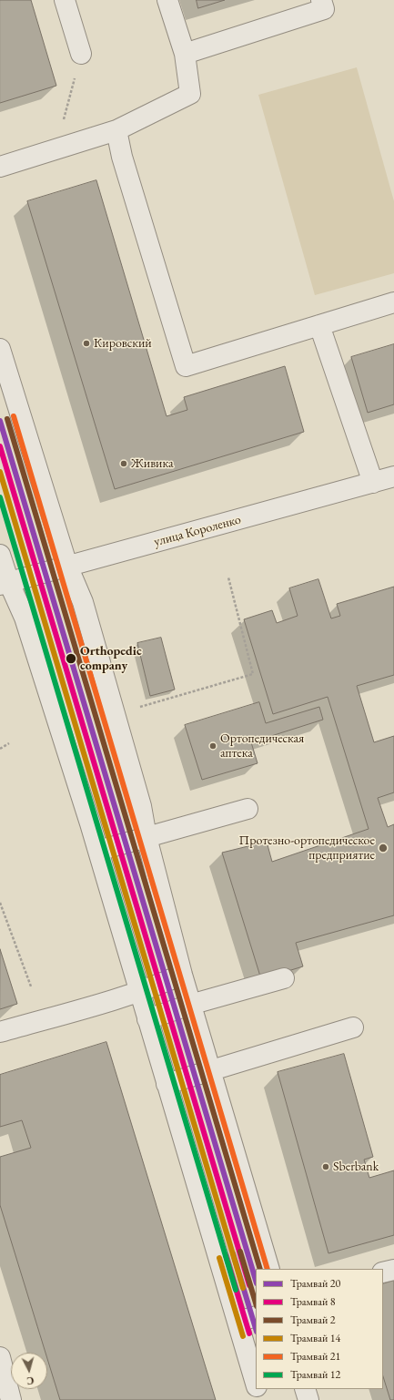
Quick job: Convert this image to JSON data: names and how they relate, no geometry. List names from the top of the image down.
{
  "streets": {
    "street": ["улица Короленко"]
  },
  "places": [
    "Кировский",
    "Живика",
    "Orthopedic company",
    "Ортопедическая аптека",
    "Протезно-ортопедическое предприятие",
    "Sberbank"
  ],
  "lines": [
    "tram line 21",
    "tram line 2",
    "tram line 20",
    "tram line 8",
    "tram line 14",
    "tram line 12"
  ],
  "legend": [
    "Трамвай 20",
    "Трамвай 8",
    "Трамвай 2",
    "Трамвай 14",
    "Трамвай 21",
    "Трамвай 12"
  ],
  "north": "bottom"
}
